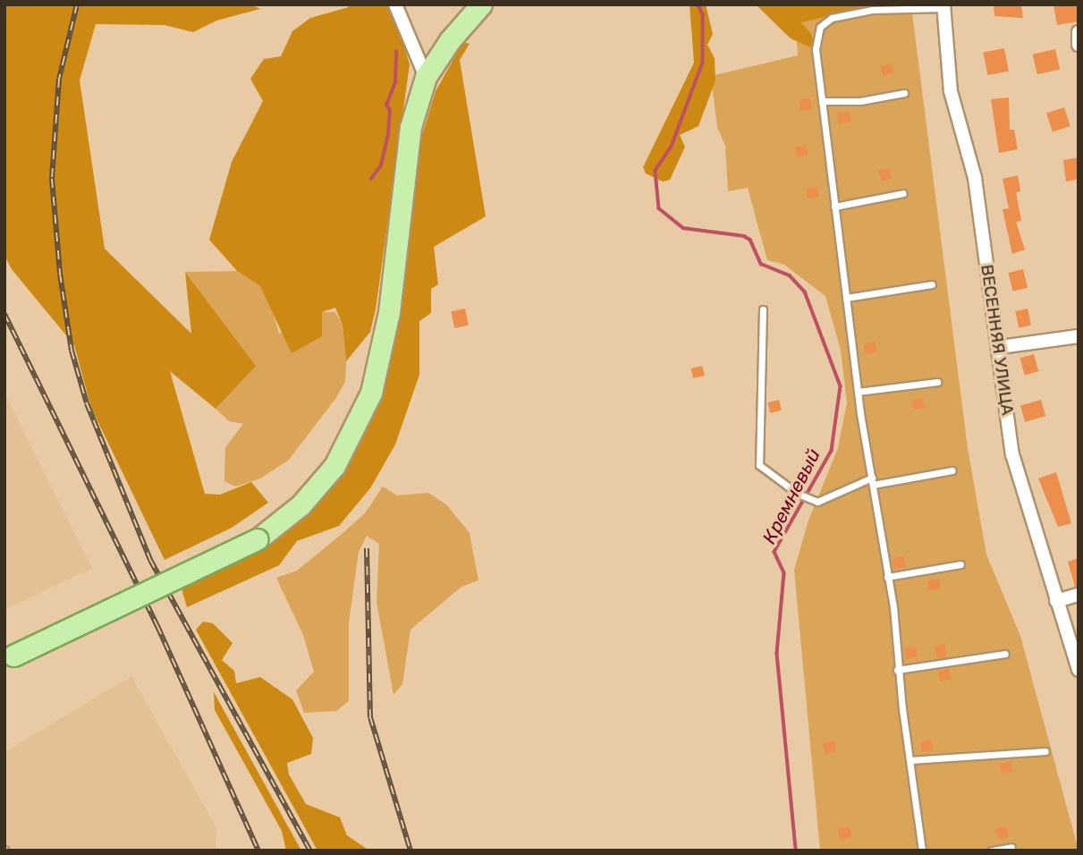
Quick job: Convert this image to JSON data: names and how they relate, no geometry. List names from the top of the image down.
{
  "streets": {
    "street": ["ВЕСЕННЯЯ УЛИЦА"]
  },
  "water": ["Кремневый"]
}
